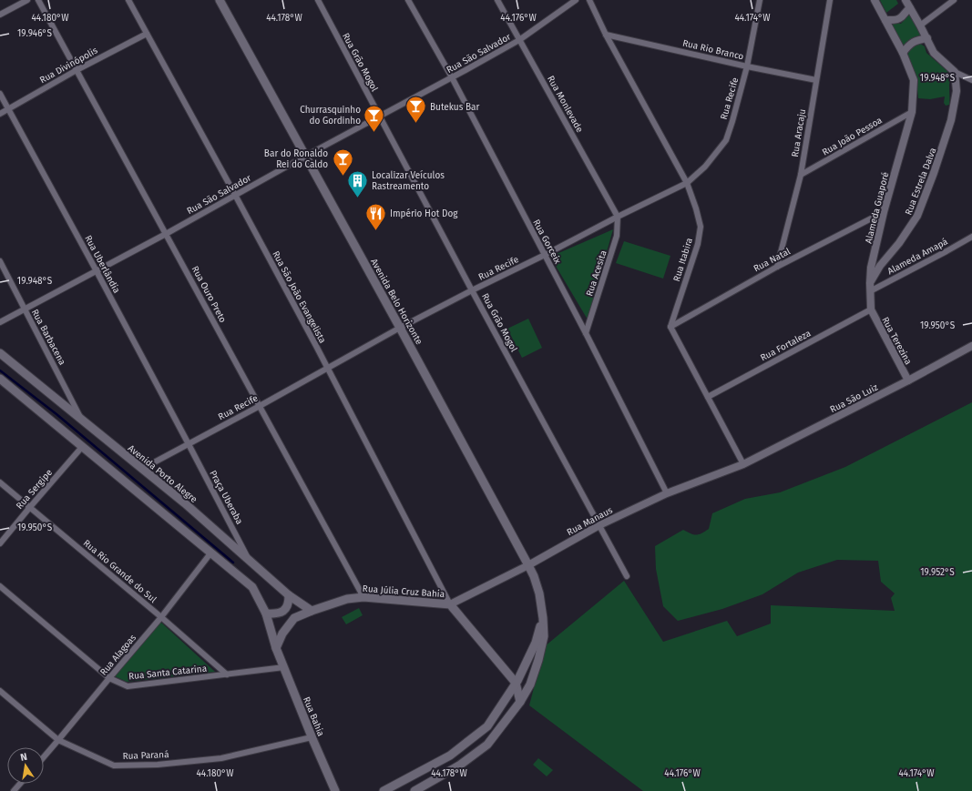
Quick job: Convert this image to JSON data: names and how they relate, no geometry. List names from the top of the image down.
{
  "streets": {
    "main road": [
      "Avenida Belo Horizonte",
      "Avenida Porto Alegre",
      "Rua Júlia Cruz Bahia",
      "Rua Bahia"
    ],
    "street": [
      "Rua Rio Branco",
      "Rua São Salvador",
      "Rua Grão Mogol",
      "Rua Divinópolis",
      "Rua Recife",
      "Rua Monlevade",
      "Rua Aracaju",
      "Rua João Pessoa",
      "Rua Estrela Dalva",
      "Alameda Guaporé",
      "Rua Gorceix",
      "Alameda Amapá",
      "Rua Itabira",
      "Rua Natal",
      "Rua Uberlândia",
      "Rua Acesita",
      "Rua Ouro Preto",
      "Rua São João Evangelista",
      "Rua Barbacena",
      "Rua Terezina",
      "Rua Fortaleza",
      "Rua São Luiz",
      "Rua Sergipe",
      "Praça Uberaba",
      "Rua Manaus",
      "Rua Rio Grande do Sul",
      "Rua Alagoas",
      "Rua Santa Catarina",
      "Rua Paraná"
    ]
  },
  "crossings": [
    ["Rua Rio Branco", "Rua Recife"],
    ["Rua Rio Branco", "Rua Aracaju"],
    ["Rua Rio Branco", "Rua Itabira"],
    ["Rua São Salvador", "Rua Grão Mogol"],
    ["Rua São Salvador", "Rua Monlevade"],
    ["Rua São Salvador", "Rua Gorceix"],
    ["Rua São Salvador", "Rua Uberlândia"],
    ["Rua São Salvador", "Rua Ouro Preto"],
    ["Rua São Salvador", "Rua São João Evangelista"],
    ["Rua São Salvador", "Avenida Belo Horizonte"],
    ["Rua São Salvador", "Rua Barbacena"],
    ["Rua Grão Mogol", "Rua Recife"],
    ["Rua Grão Mogol", "Rua Manaus"],
    ["Rua Divinópolis", "Rua Uberlândia"],
    ["Rua Divinópolis", "Rua Ouro Preto"],
    ["Rua Divinópolis", "Rua São João Evangelista"],
    ["Rua Recife", "Rua Monlevade"],
    ["Rua Recife", "Rua Gorceix"],
    ["Rua Recife", "Rua Itabira"],
    ["Rua Recife", "Rua Uberlândia"],
    ["Rua Recife", "Rua Acesita"],
    ["Rua Recife", "Rua Ouro Preto"],
    ["Rua Recife", "Rua São João Evangelista"],
    ["Rua Recife", "Avenida Belo Horizonte"],
    ["Rua Recife", "Avenida Porto Alegre"],
    ["Rua Recife", "Praça Uberaba"],
    ["Rua Monlevade", "Rua Acesita"],
    ["Rua Aracaju", "Rua João Pessoa"],
    ["Rua Aracaju", "Rua Natal"],
    ["Rua João Pessoa", "Alameda Guaporé"],
    ["Rua Estrela Dalva", "Alameda Guaporé"],
    ["Rua Estrela Dalva", "Alameda Amapá"],
    ["Alameda Guaporé", "Alameda Amapá"],
    ["Alameda Guaporé", "Rua Natal"],
    ["Alameda Guaporé", "Rua Terezina"],
    ["Alameda Guaporé", "Rua Fortaleza"],
    ["Rua Gorceix", "Rua Acesita"],
    ["Rua Gorceix", "Rua Manaus"],
    ["Rua Itabira", "Rua Natal"],
    ["Rua Uberlândia", "Praça Uberaba"],
    ["Rua Ouro Preto", "Rua Júlia Cruz Bahia"],
    ["Rua São João Evangelista", "Rua Manaus"],
    ["Rua São João Evangelista", "Rua Júlia Cruz Bahia"],
    ["Avenida Belo Horizonte", "Rua Manaus"],
    ["Avenida Belo Horizonte", "Rua Júlia Cruz Bahia"],
    ["Rua Barbacena", "Avenida Porto Alegre"],
    ["Rua Terezina", "Rua Fortaleza"],
    ["Rua Terezina", "Rua São Luiz"],
    ["Rua São Luiz", "Rua Manaus"],
    ["Avenida Porto Alegre", "Praça Uberaba"],
    ["Avenida Porto Alegre", "Rua Júlia Cruz Bahia"],
    ["Rua Sergipe", "Rua Rio Grande do Sul"],
    ["Rua Manaus", "Rua Júlia Cruz Bahia"],
    ["Rua Rio Grande do Sul", "Rua Alagoas"],
    ["Rua Rio Grande do Sul", "Rua Santa Catarina"],
    ["Rua Júlia Cruz Bahia", "Rua Bahia"],
    ["Rua Alagoas", "Rua Santa Catarina"],
    ["Rua Alagoas", "Rua Paraná"],
    ["Rua Santa Catarina", "Rua Bahia"],
    ["Rua Bahia", "Rua Paraná"]
  ],
  "places": {
    "bar": ["Butekus Bar", "Churrasquinho do Gordinho", "Bar do Ronaldo Rei do Caldo"],
    "building": ["Localizar Veículos Rastreamento"],
    "restaurant": ["Império Hot Dog"]
  },
  "north": "top",
  "coordinates": [
    "44.180°W",
    "44.178°W",
    "44.176°W",
    "44.174°W",
    "19.946°S",
    "19.948°S",
    "19.950°S",
    "19.952°S"
  ]
}
